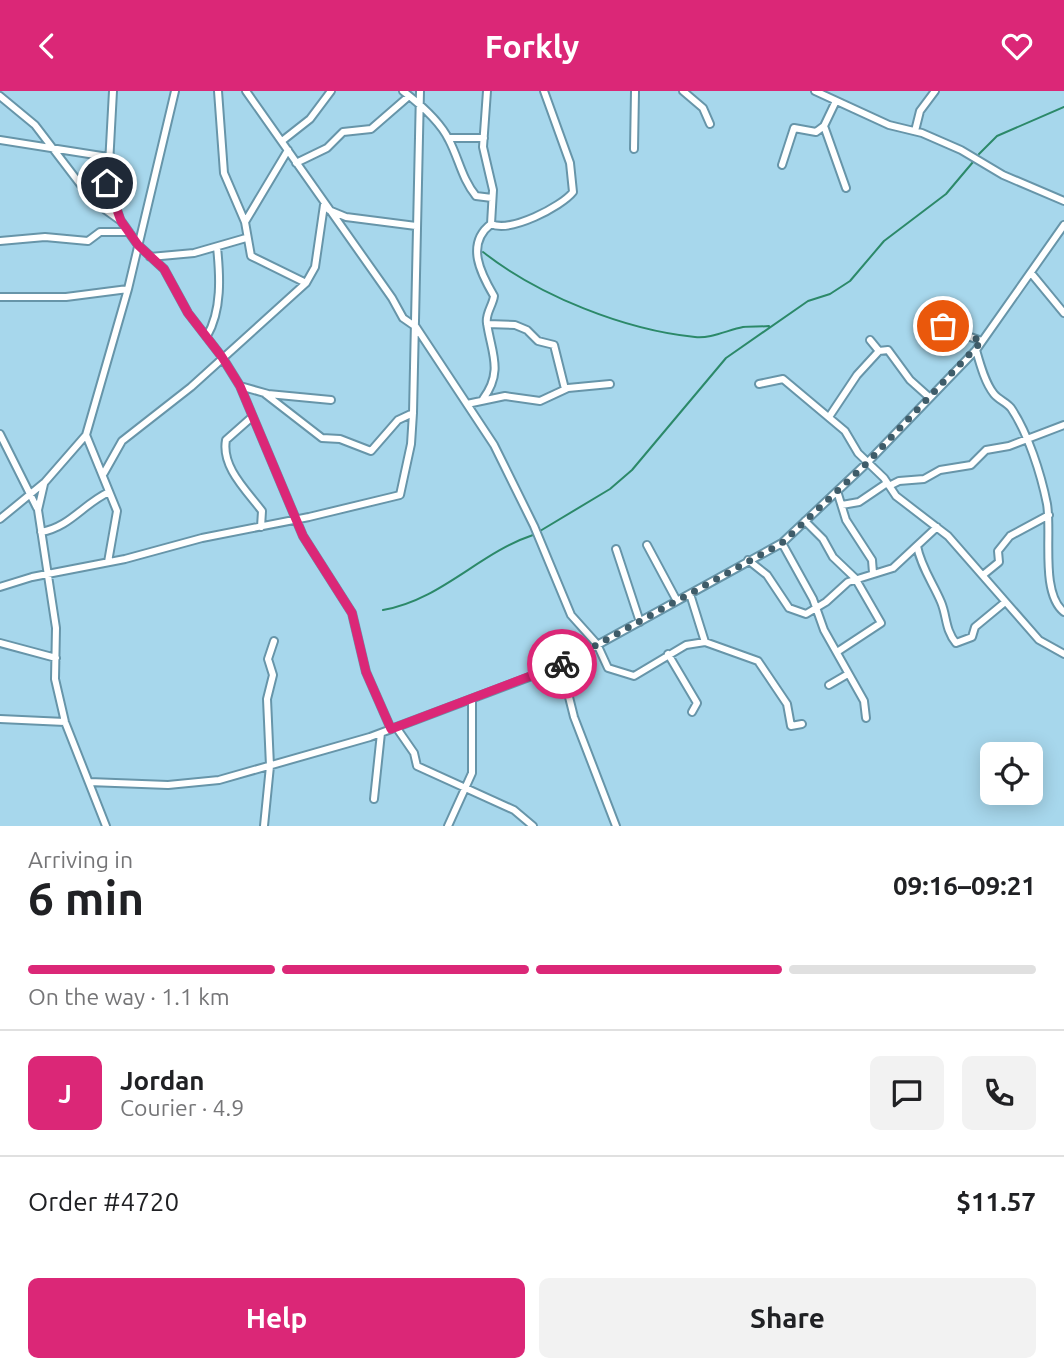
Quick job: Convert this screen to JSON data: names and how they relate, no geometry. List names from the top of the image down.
{
  "page": {
    "header": "Forkly",
    "heading": ["6 min", "Arriving in", "09:16–09:21"],
    "panel": [
      "Jordan",
      "Courier · 4.9",
      "Order #4720",
      "$11.57"
    ],
    "bar": "On the way · 1.1 km",
    "round": "J",
    "buttons": ["Help", "Share"]
  }
}
